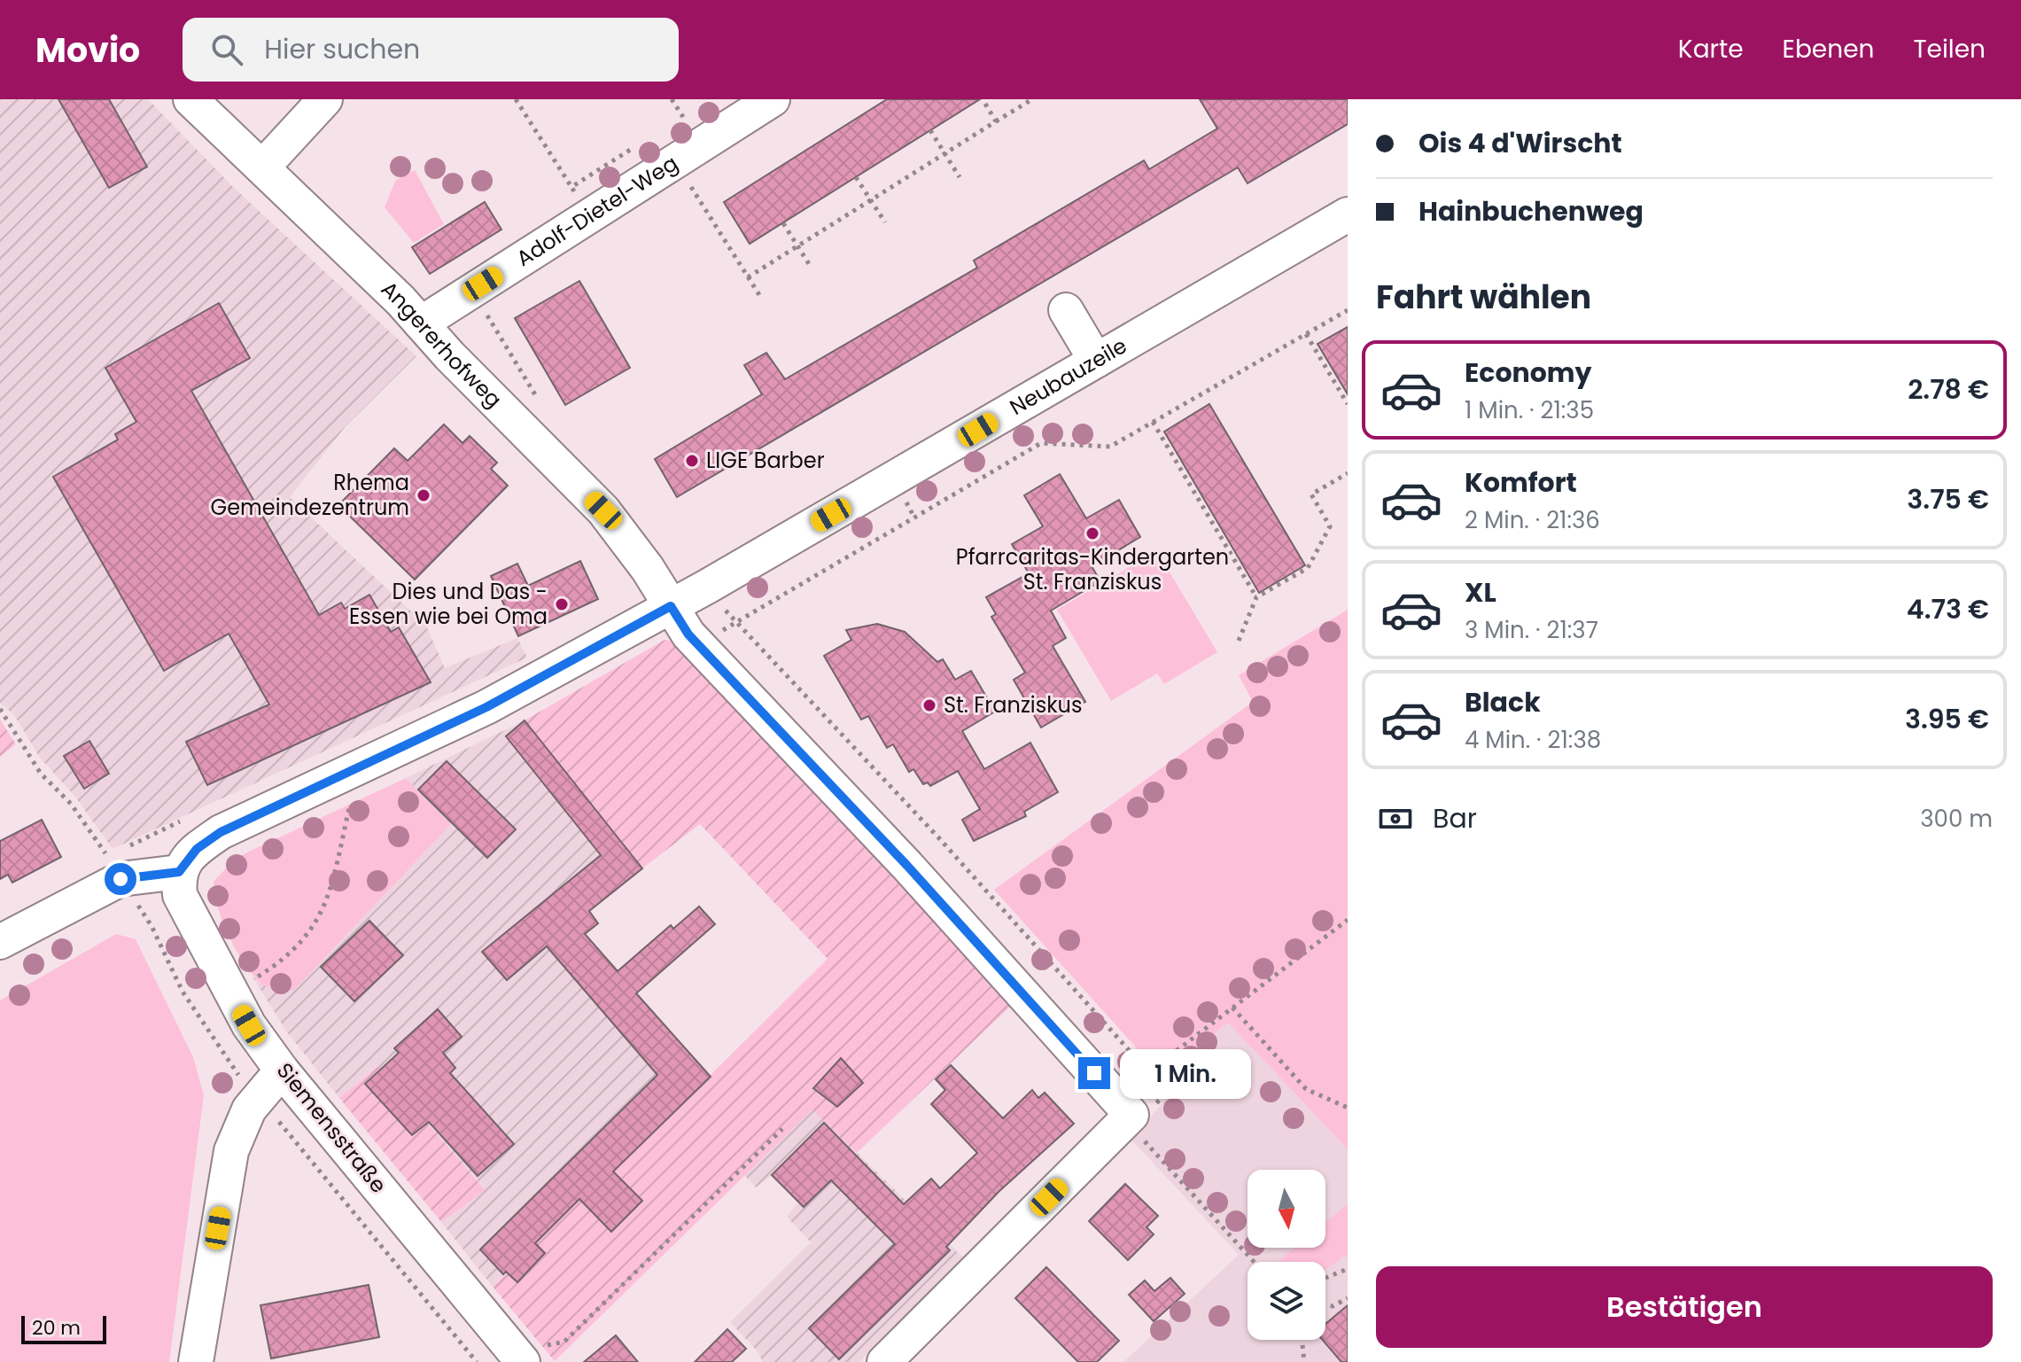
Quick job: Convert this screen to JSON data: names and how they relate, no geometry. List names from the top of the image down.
{
  "streets": {
    "street": [
      "Adolf-Dietel-Weg",
      "Angererhofweg",
      "Neubauzeile",
      "Siemensstraße"
    ]
  },
  "crossings": [
    ["Adolf-Dietel-Weg", "Angererhofweg"],
    ["Angererhofweg", "Neubauzeile"],
    ["Neubauzeile", "Siemensstraße"]
  ],
  "places": [
    "LIGE Barber",
    "Rhema Gemeindezentrum",
    "Pfarrcaritas-Kindergarten St. Franziskus",
    "Dies und Das - Essen wie bei Oma",
    "St. Franziskus"
  ],
  "scale_bar": "20 m",
  "north": "bottom",
  "page": {
    "header": "Movio",
    "search": "Hier suchen",
    "nav": ["Karte", "Ebenen", "Teilen"],
    "banner": ["Ois 4 d'Wirscht", "Hainbuchenweg"],
    "heading": "Fahrt wählen",
    "list": [
      {
        "name": "Economy",
        "note": "1 Min. · 21:35",
        "value": "2.78 €"
      },
      {
        "name": "Komfort",
        "note": "2 Min. · 21:36",
        "value": "3.75 €"
      },
      {
        "name": "XL",
        "note": "3 Min. · 21:37",
        "value": "4.73 €"
      },
      {
        "name": "Black",
        "note": "4 Min. · 21:38",
        "value": "3.95 €"
      }
    ],
    "pay": ["Bar", "300 m"],
    "bubble": "1 Min.",
    "buttons": "Bestätigen",
    "scale": "20 m"
  }
}
